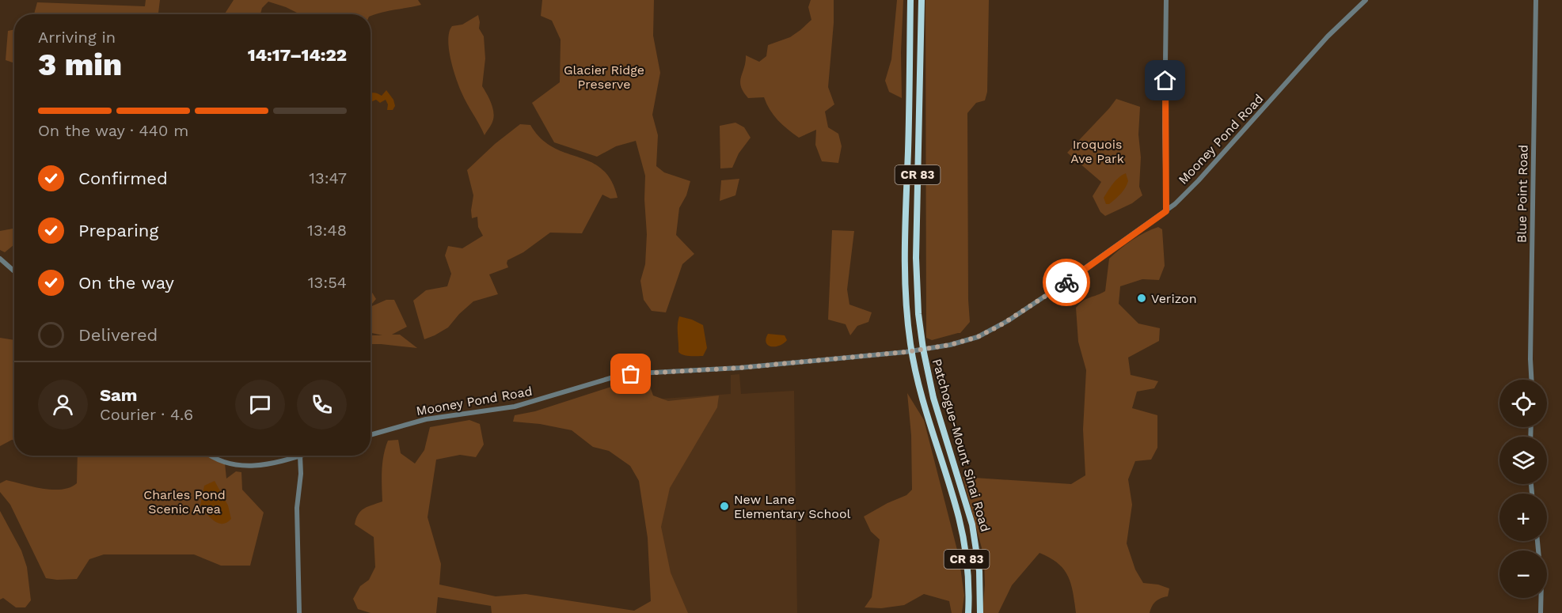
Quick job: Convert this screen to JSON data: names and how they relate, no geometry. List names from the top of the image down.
{
  "streets": {
    "highway": ["CR 83", "Patchogue-Mount Sinai Road"],
    "street": ["Mooney Pond Road", "Blue Point Road"]
  },
  "crossings": [
    ["Mooney Pond Road", "Patchogue-Mount Sinai Road"]
  ],
  "parks": ["Glacier Ridge Preserve", "Iroquois Ave Park", "Charles Pond Scenic Area"],
  "places": ["Verizon", "New Lane Elementary School"],
  "page": {
    "heading": ["3 min", "Arriving in", "14:17–14:22"],
    "panel": ["Sam", "Courier · 4.6"],
    "bar": "On the way · 440 m",
    "list": [
      ["Confirmed", "13:47"],
      ["Preparing", "13:48"],
      ["On the way", "13:54"],
      "Delivered"
    ],
    "map_buttons": ["+", "−"]
  }
}
